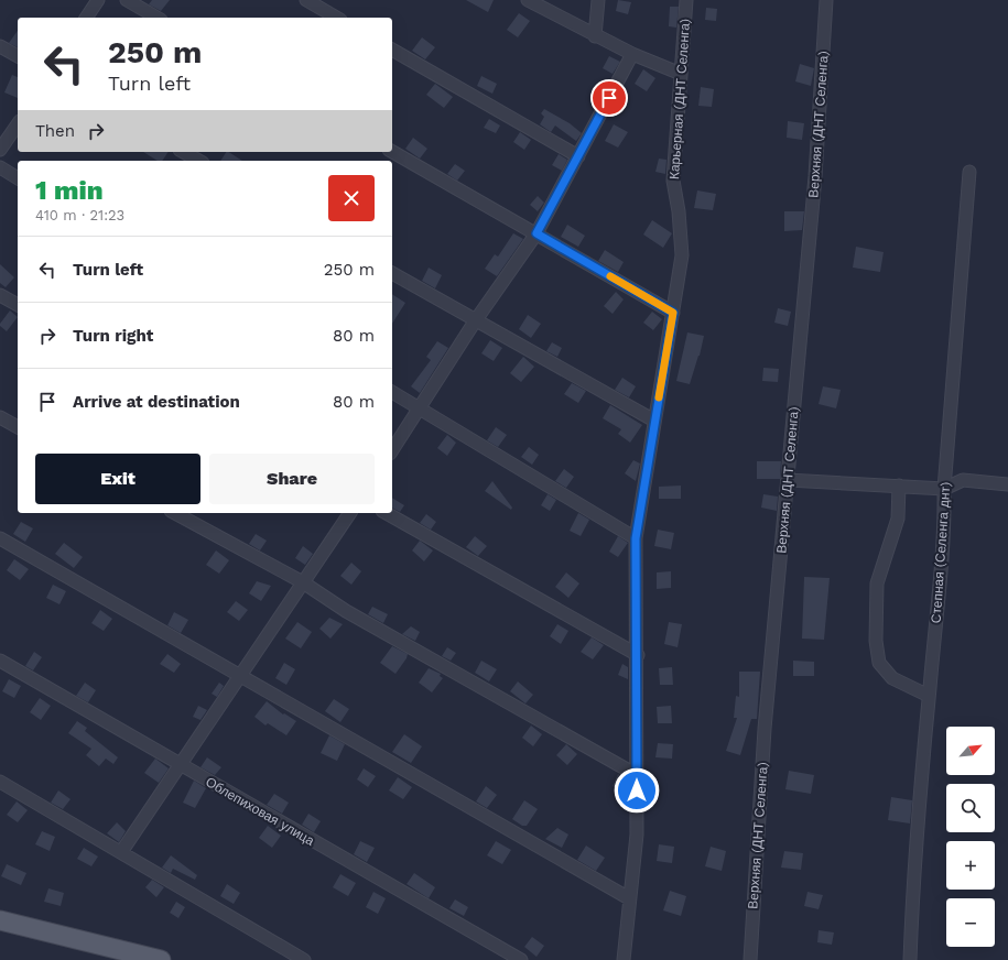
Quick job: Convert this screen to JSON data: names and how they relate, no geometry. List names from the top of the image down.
{
  "streets": {
    "street": [
      "Карьерная (ДНТ Селенга)",
      "Верхняя (ДНТ Селенга)",
      "Степная (Селенга днт)",
      "Облепиховая улица"
    ]
  },
  "north": "top right",
  "page": {
    "turn": ["250 m", "Turn left"],
    "then": "Then",
    "heading": ["1 min", "410 m · 21:23"],
    "list": [
      {
        "name": "Turn left",
        "value": "250 m"
      },
      {
        "name": "Turn right",
        "value": "80 m"
      },
      {
        "name": "Arrive at destination",
        "value": "80 m"
      }
    ],
    "buttons": ["Exit", "Share"],
    "map_buttons": ["+", "−"]
  }
}
